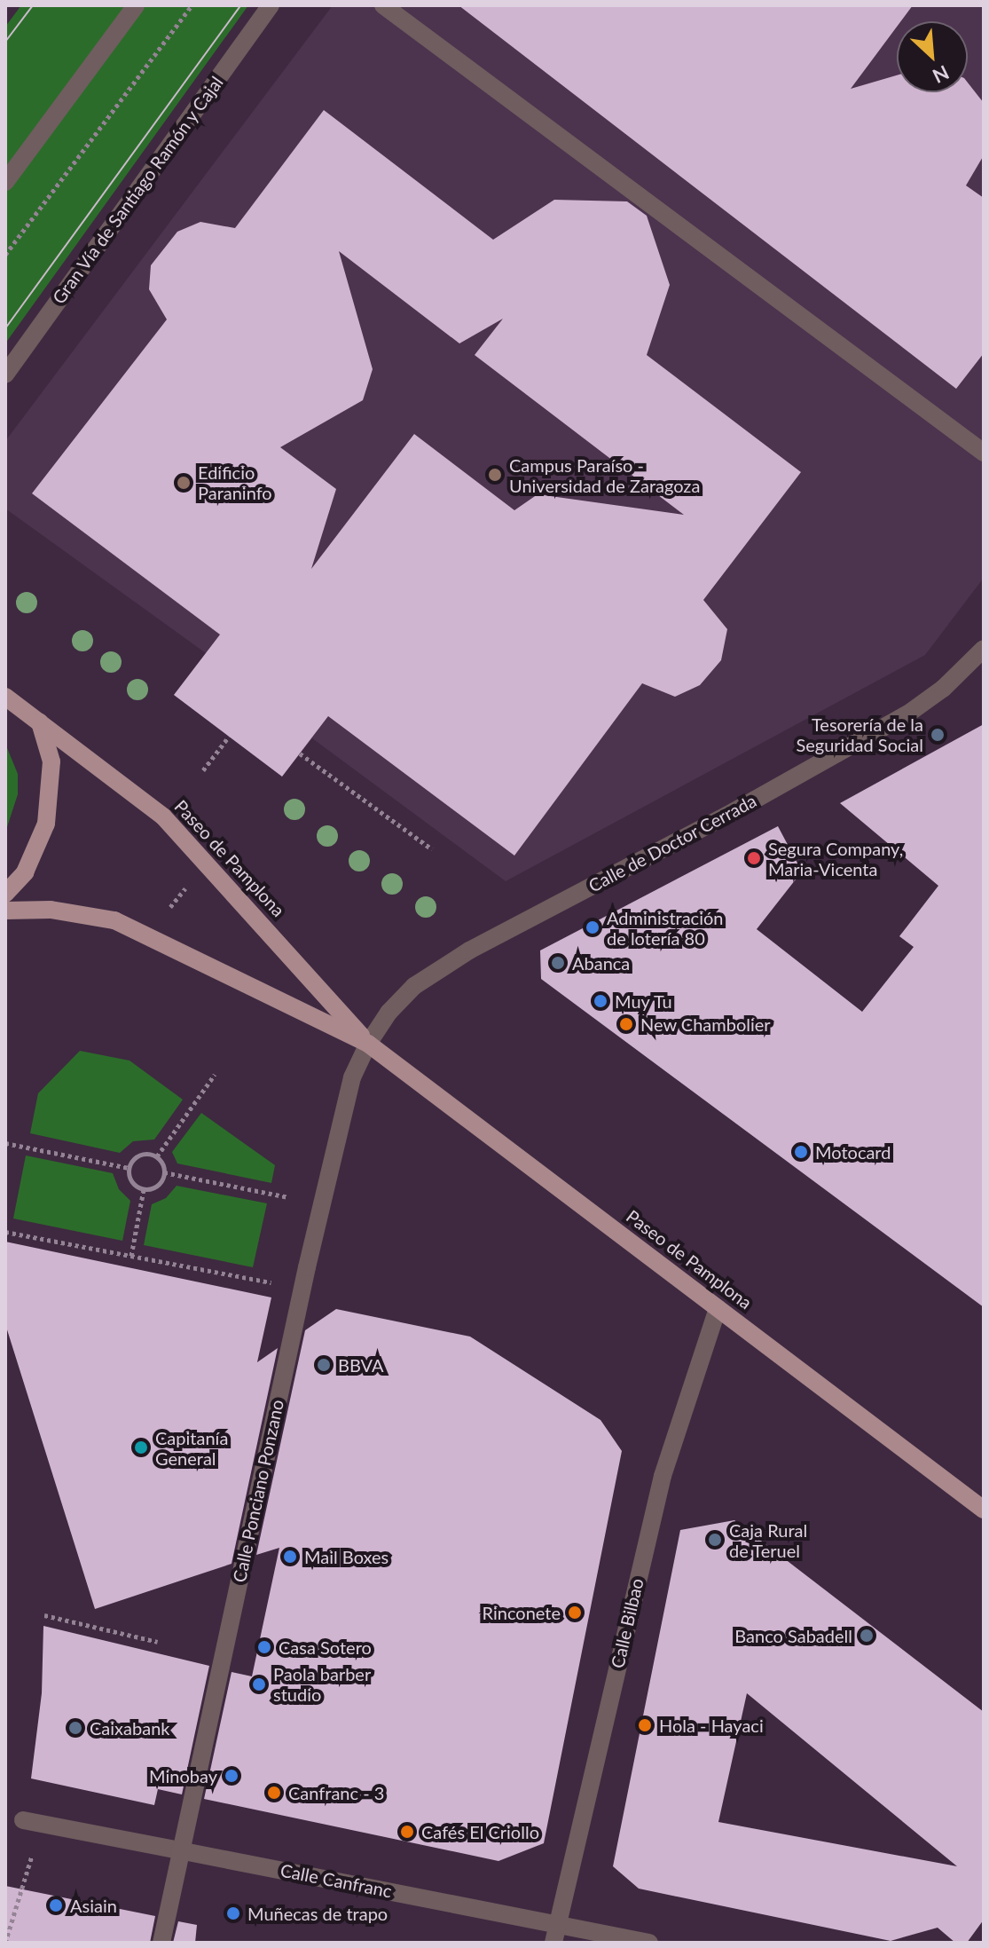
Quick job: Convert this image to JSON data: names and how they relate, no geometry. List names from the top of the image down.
{
  "streets": {
    "main road": ["Paseo de Pamplona"],
    "street": [
      "Gran Vía de Santiago Ramón y Cajal",
      "Calle de Doctor Cerrada",
      "Calle Ponciano Ponzano",
      "Calle Bilbao",
      "Calle Canfranc"
    ]
  },
  "crossings": [
    ["Calle de Doctor Cerrada", "Paseo de Pamplona"],
    ["Calle de Doctor Cerrada", "Calle Ponciano Ponzano"],
    ["Paseo de Pamplona", "Calle Ponciano Ponzano"],
    ["Paseo de Pamplona", "Calle Bilbao"],
    ["Calle Ponciano Ponzano", "Calle Canfranc"],
    ["Calle Bilbao", "Calle Canfranc"]
  ],
  "places": [
    "Campus Paraíso - Universidad de Zaragoza",
    "Edificio Paraninfo",
    "Tesorería de la Seguridad Social",
    "Segura Company, Maria-Vicenta",
    "Administración de lotería 80",
    "Abanca",
    "Muy Tu",
    "New Chambolier",
    "Motocard",
    "BBVA",
    "Capitanía General",
    "Caja Rural de Teruel",
    "Mail Boxes",
    "Rinconete",
    "Banco Sabadell",
    "Casa Sotero",
    "Paola barber studio",
    "Hola - Hayaci",
    "Caixabank",
    "Minobay",
    "Canfranc - 3",
    "Cafés El Criollo",
    "Asiain",
    "Muñecas de trapo"
  ],
  "north": "bottom right"
}
